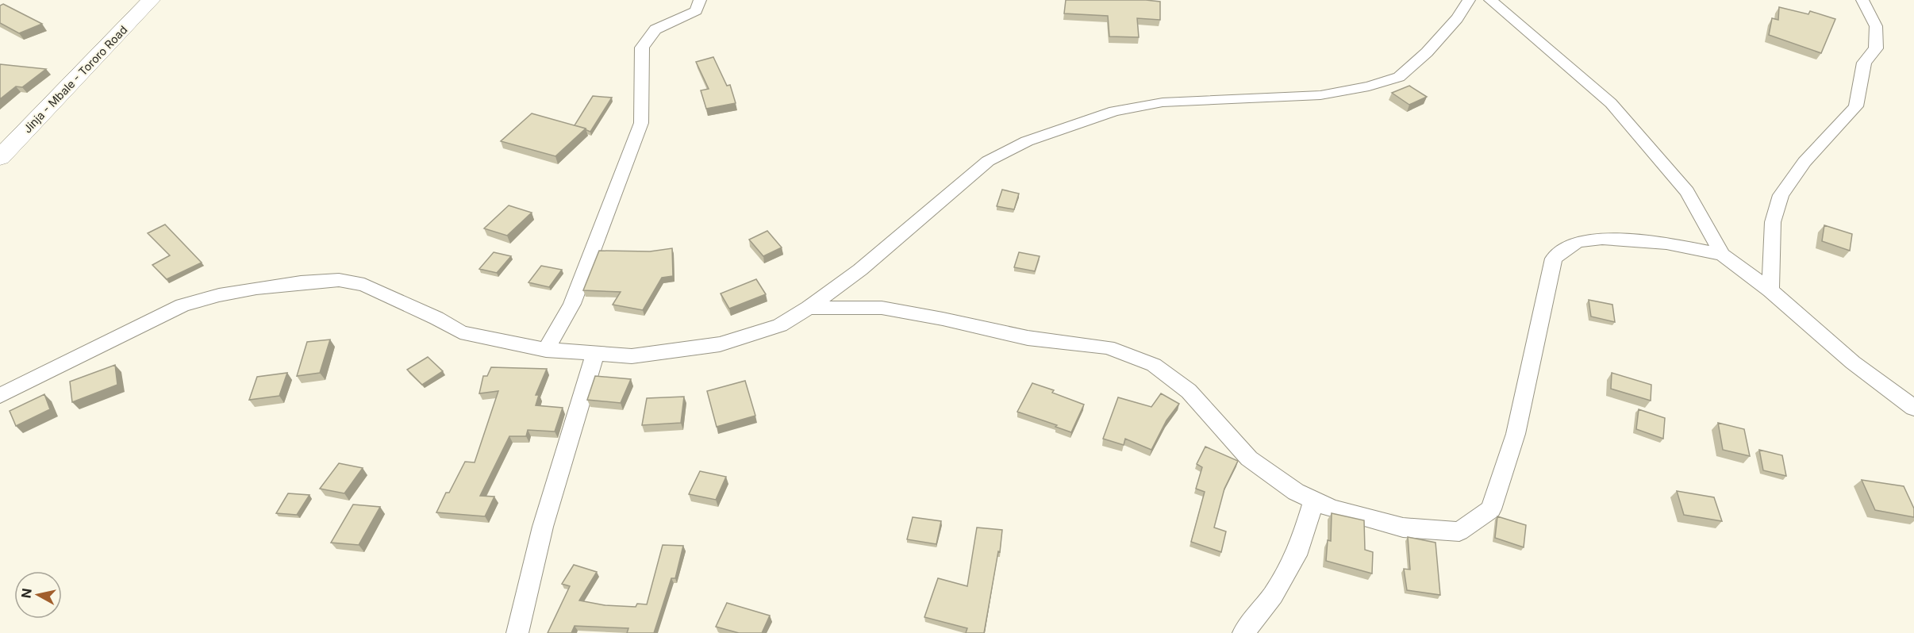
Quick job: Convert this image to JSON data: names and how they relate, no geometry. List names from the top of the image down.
{
  "streets": {
    "main road": ["Jinja - Mbale - Tororo Road"]
  },
  "north": "left"
}
